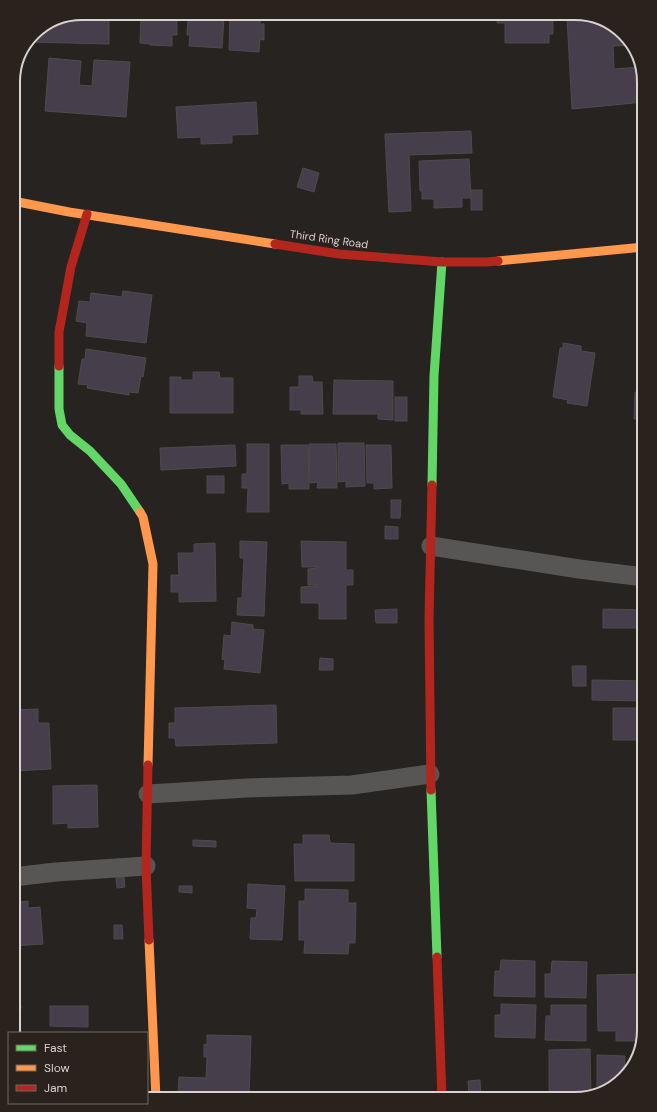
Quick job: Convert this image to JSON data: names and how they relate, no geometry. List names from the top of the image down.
{
  "streets": {
    "street": ["Third Ring Road"]
  },
  "legend": ["Fast", "Slow", "Jam"]
}
